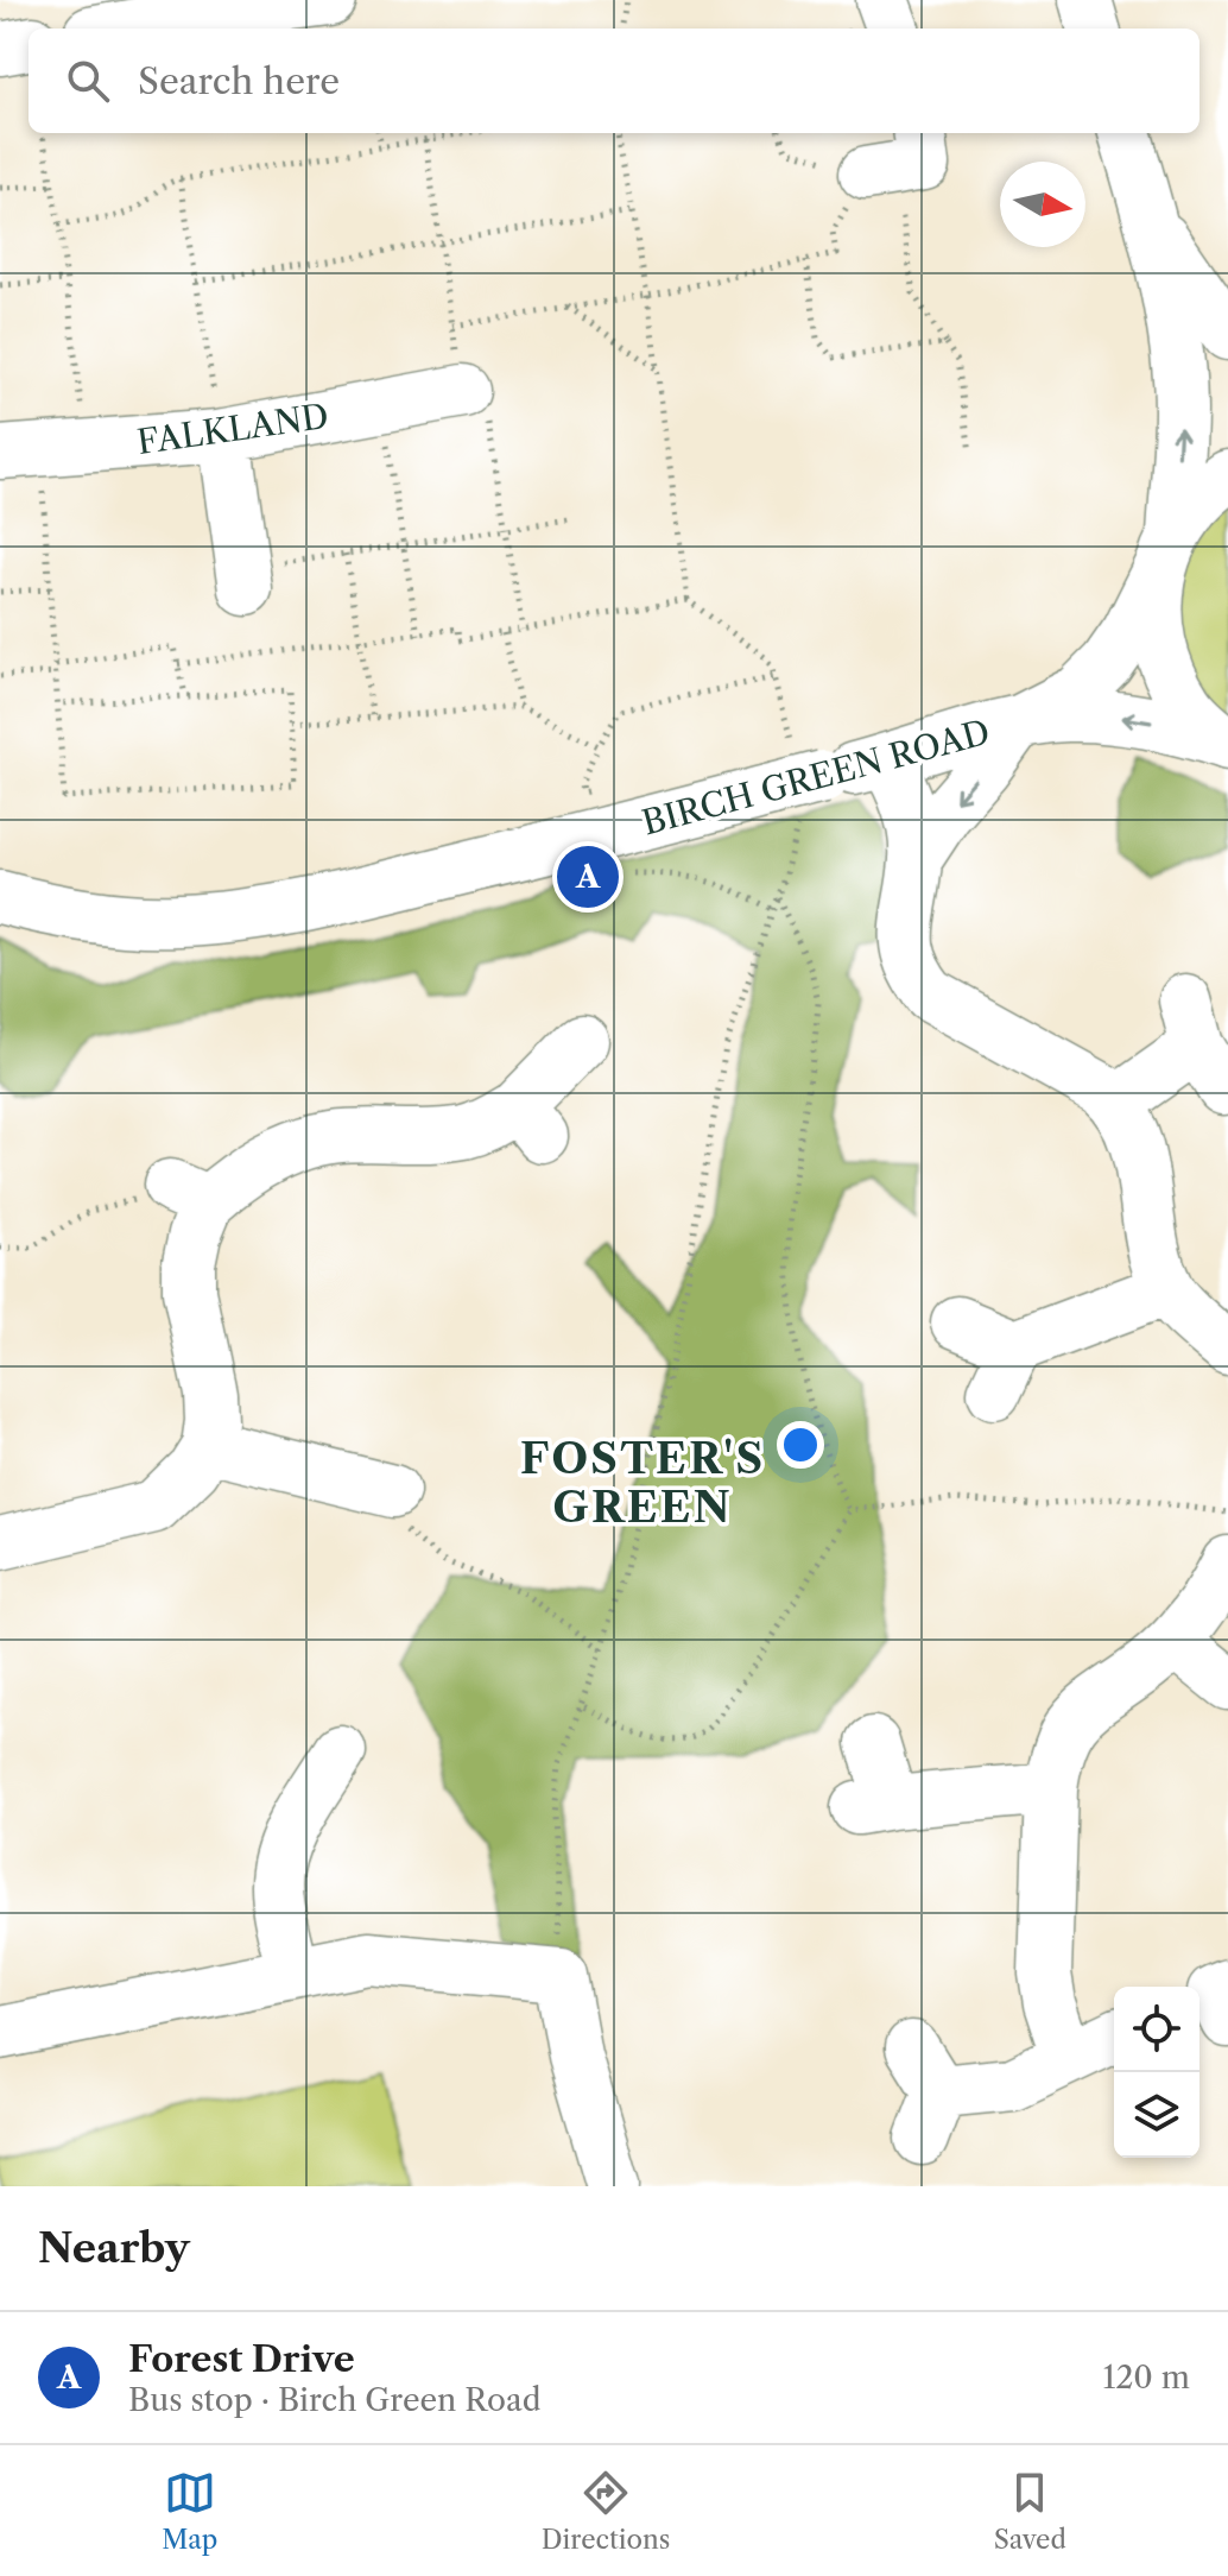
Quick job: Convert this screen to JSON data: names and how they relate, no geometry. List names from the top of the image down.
{
  "streets": {
    "street": ["FALKLAND", "BIRCH GREEN ROAD"]
  },
  "districts": ["FOSTER'S GREEN"],
  "north": "right",
  "page": {
    "search": "Search here",
    "pins": "A",
    "heading": "Nearby",
    "list": [
      {
        "mark": "A",
        "name": "Forest Drive",
        "note": "Bus stop · Birch Green Road",
        "value": "120 m"
      }
    ],
    "nav": ["Map", "Directions", "Saved"]
  }
}
